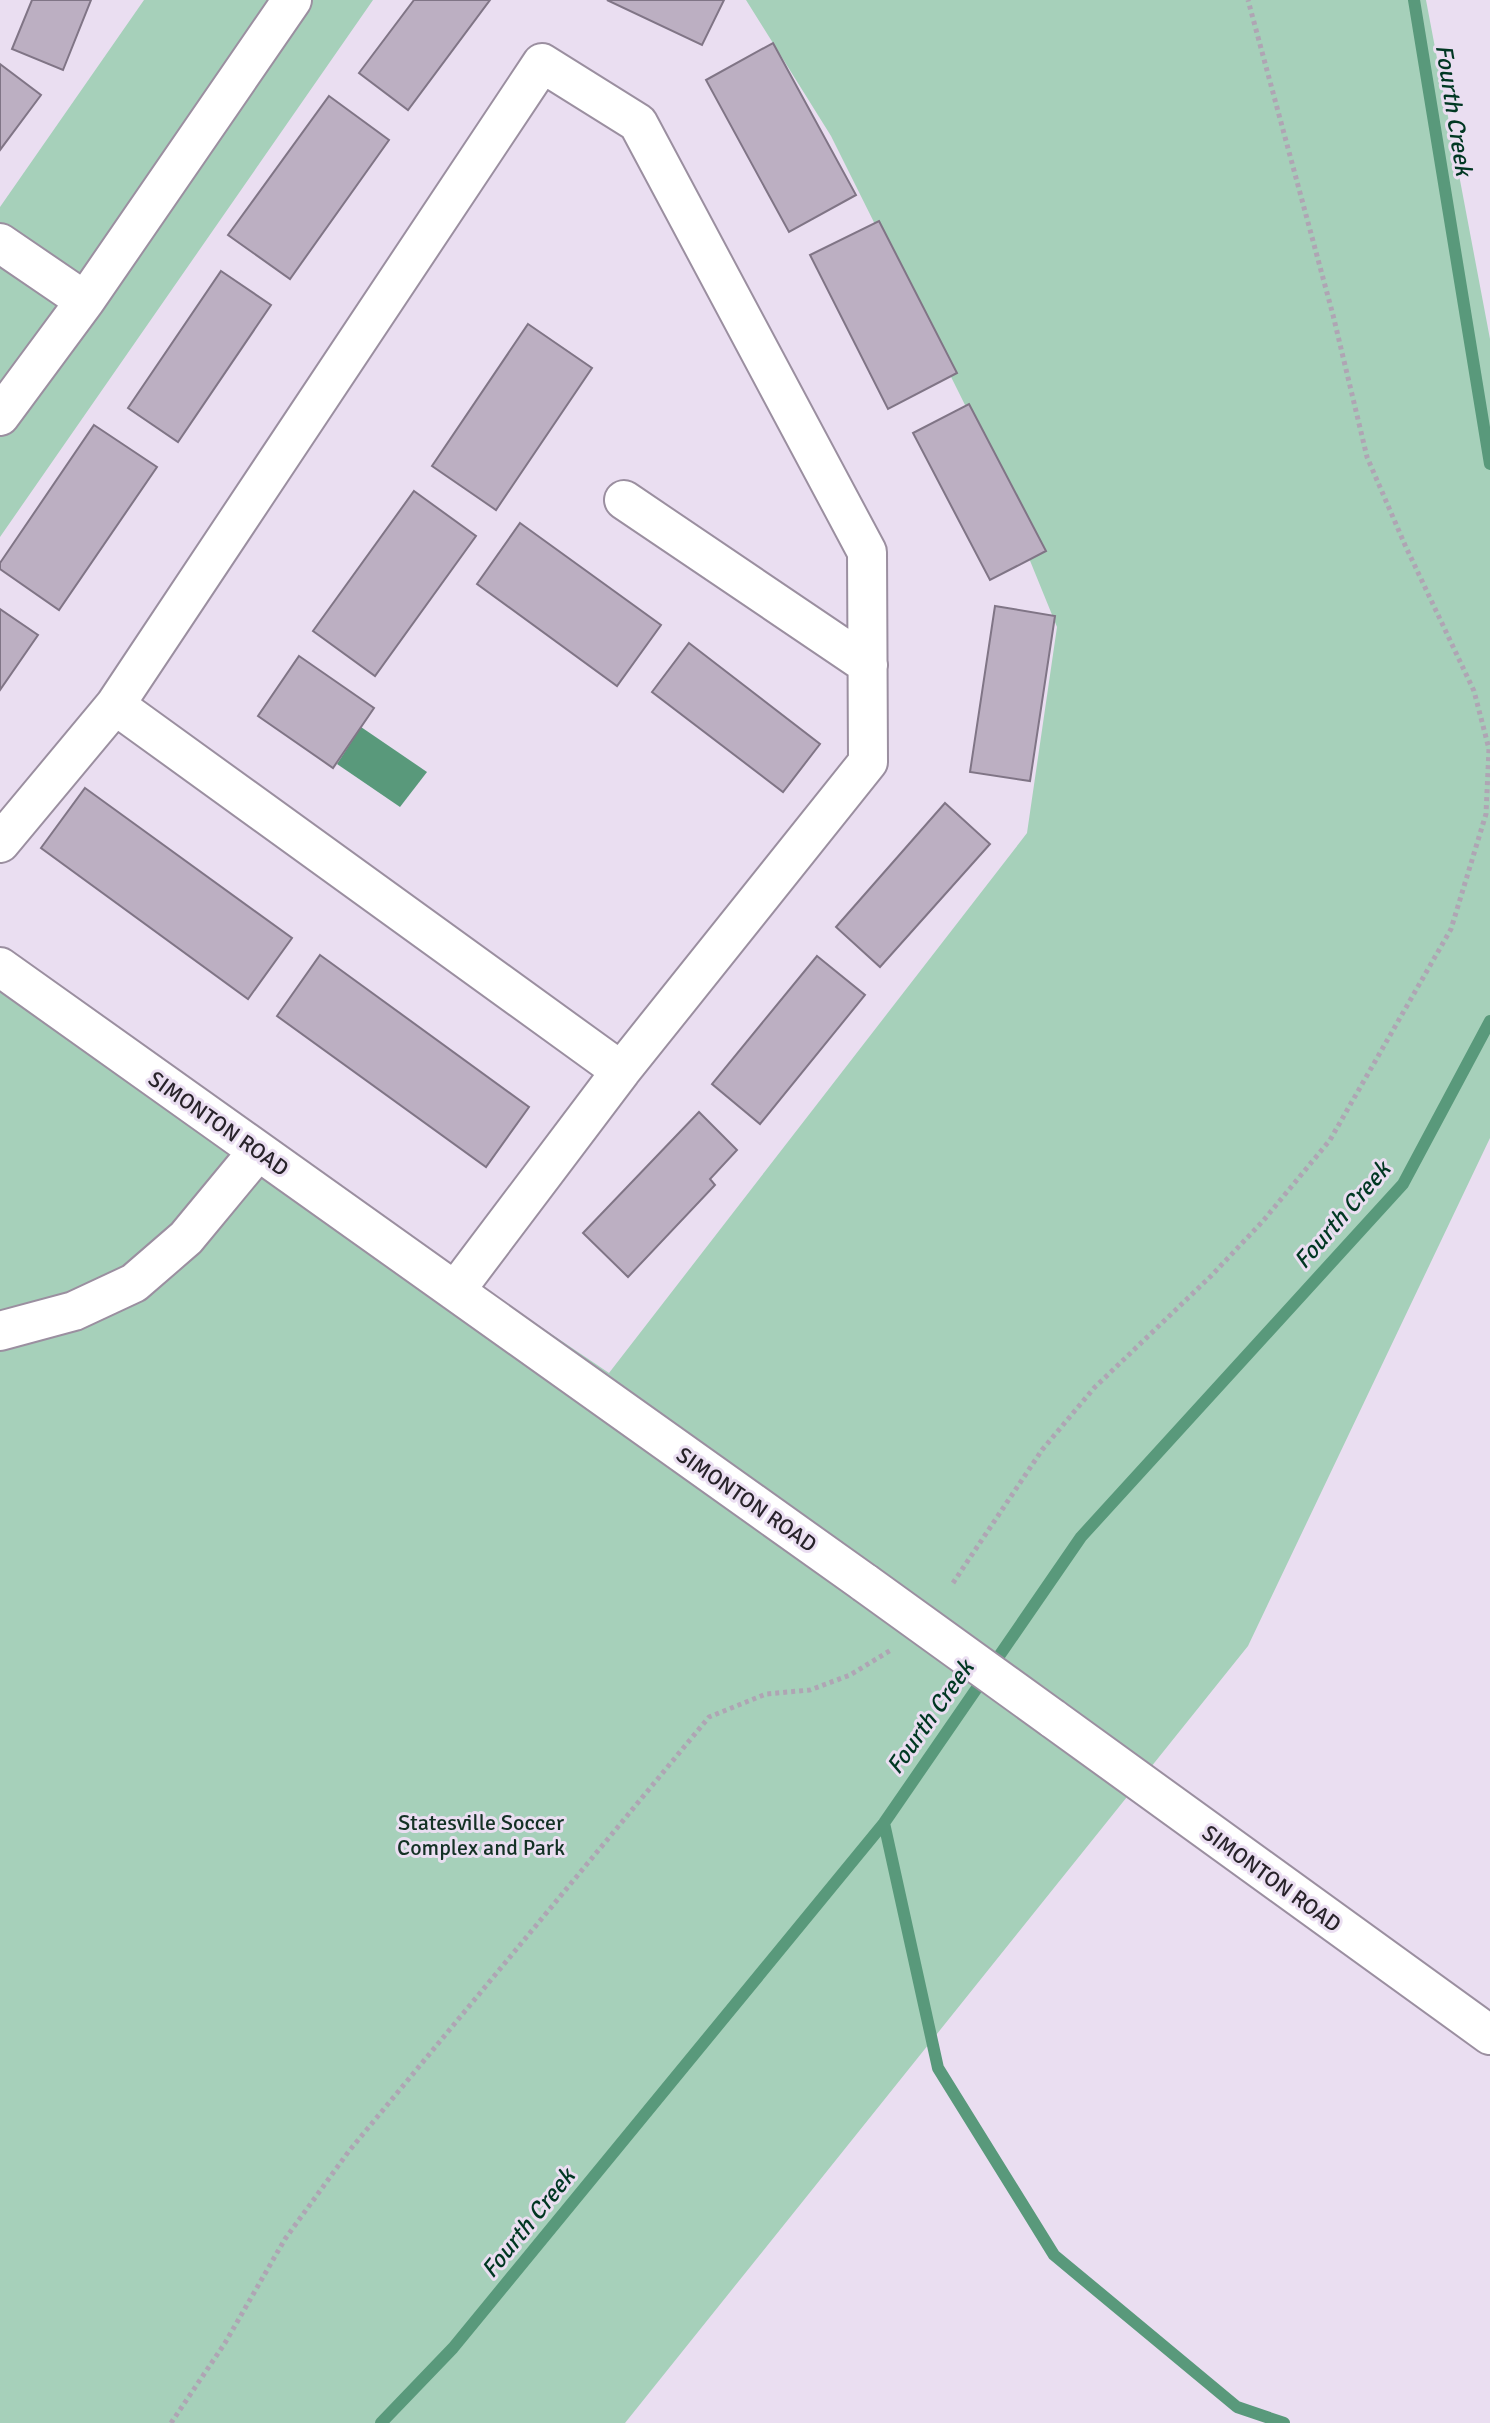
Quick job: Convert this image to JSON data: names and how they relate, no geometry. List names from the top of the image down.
{
  "streets": {
    "street": ["SIMONTON ROAD"]
  },
  "water": ["Fourth Creek"],
  "parks": ["Statesville Soccer Complex and Park"]
}
